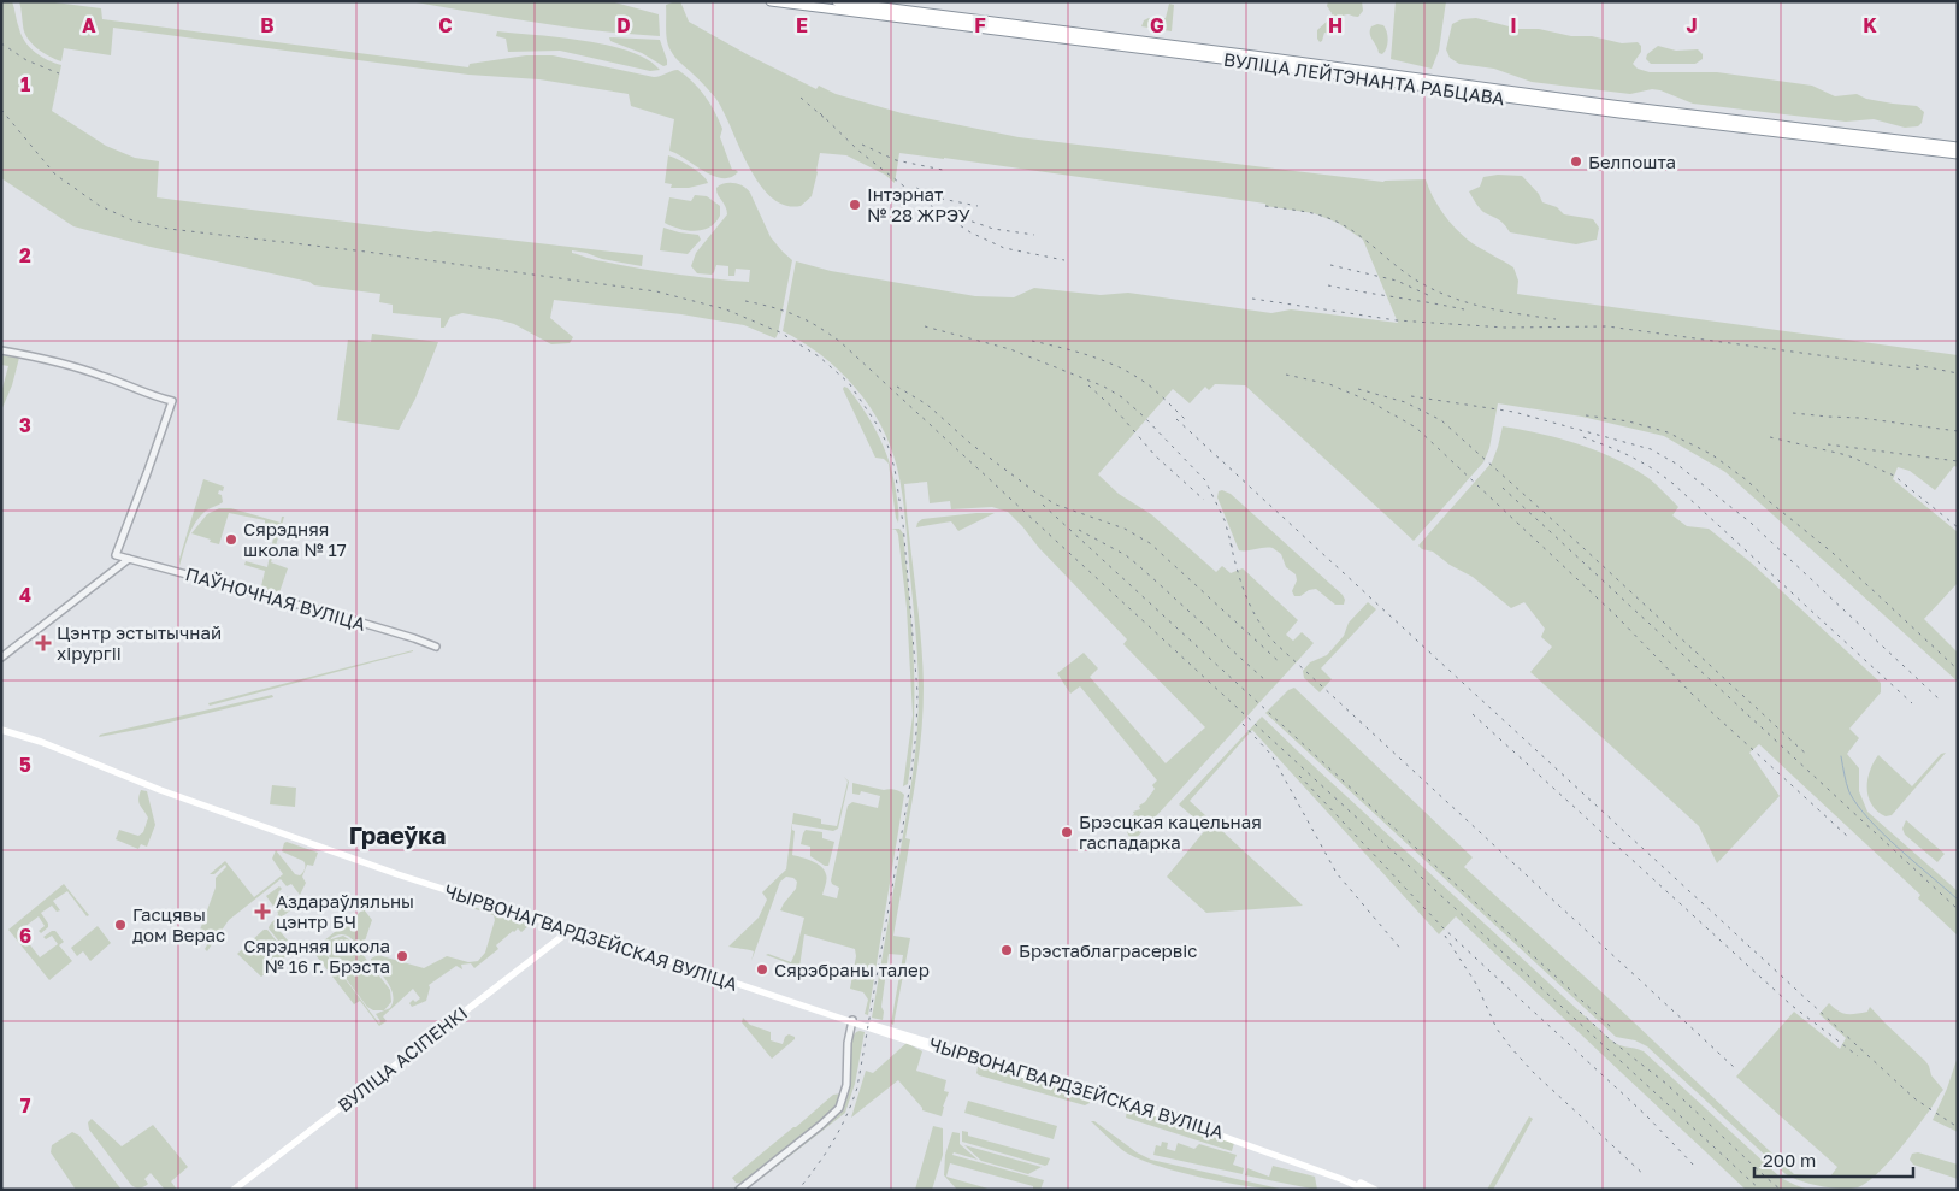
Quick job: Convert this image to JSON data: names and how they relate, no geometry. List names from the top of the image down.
{
  "streets": {
    "highway": ["ВУЛІЦА ЛЕЙТЭНАНТА РАБЦАВА"],
    "main road": ["ЧЫРВОНАГВАРДЗЕЙСКАЯ ВУЛІЦА", "ВУЛІЦА АСІПЕНКІ"],
    "street": ["ПАЎНОЧНАЯ ВУЛІЦА"]
  },
  "crossings": [
    ["ЧЫРВОНАГВАРДЗЕЙСКАЯ ВУЛІЦА", "ВУЛІЦА АСІПЕНКІ"]
  ],
  "districts": ["Граеўка"],
  "places": {
    "other": [
      "Белпошта",
      "Інтэрнат № 28 ЖРЭУ",
      "Сярэдняя школа № 17",
      "Брэсцкая кацельная гаспадарка",
      "Гасцявы дом Верас",
      "Брэстаблаграсервіс",
      "Сярэдняя школа № 16 г. Брэста",
      "Сярэбраны талер"
    ],
    "health": ["Цэнтр эстытычнай хірургіі", "Аздараўляльны цэнтр БЧ"]
  },
  "scale_bar": "200 m",
  "grid": {
    "columns": [
      "A",
      "B",
      "C",
      "D",
      "E",
      "F",
      "G",
      "H",
      "I",
      "J",
      "K"
    ],
    "rows": [
      "1",
      "2",
      "3",
      "4",
      "5",
      "6",
      "7"
    ]
  }
}
